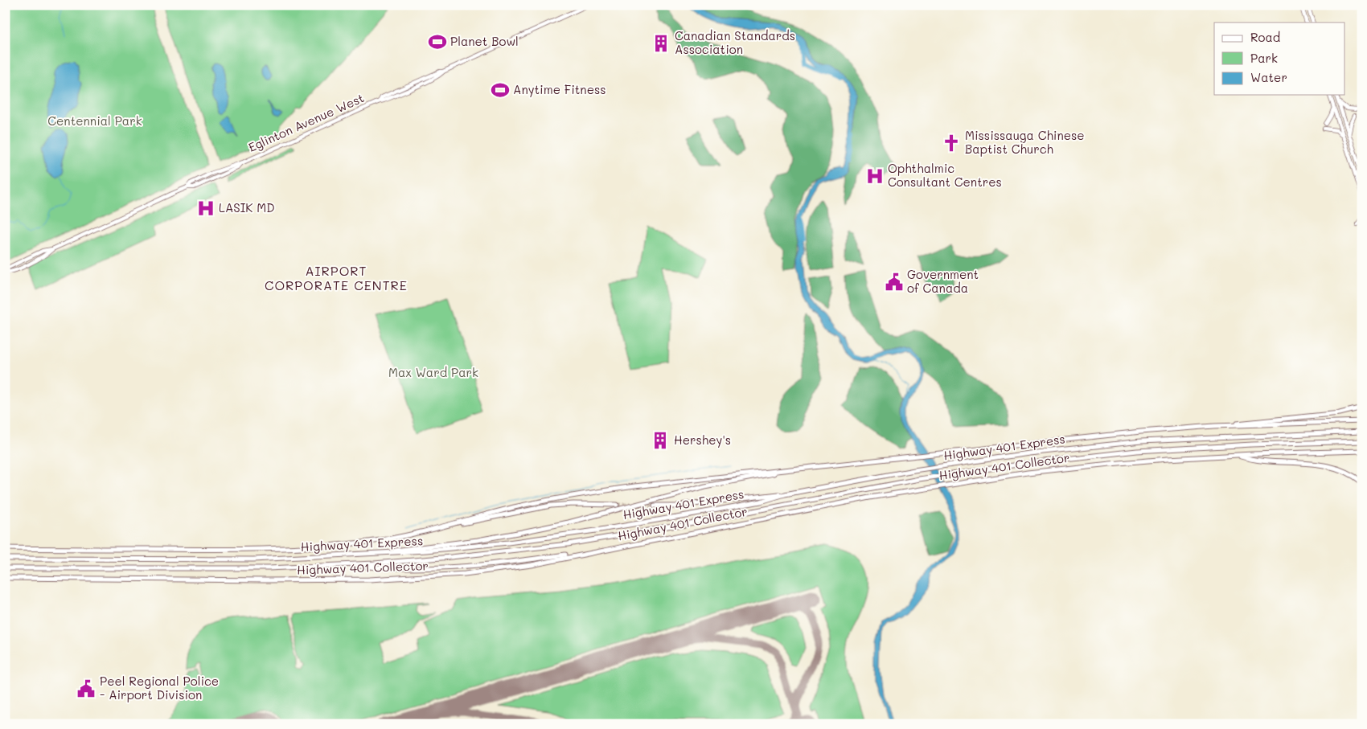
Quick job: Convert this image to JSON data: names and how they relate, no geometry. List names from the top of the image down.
{
  "streets": {
    "highway": ["Highway 401 Express", "Highway 401 Collector"],
    "main road": ["Eglinton Avenue West"]
  },
  "districts": ["AIRPORT CORPORATE CENTRE"],
  "parks": ["Centennial Park", "Max Ward Park"],
  "places": {
    "sports": ["Planet Bowl", "Anytime Fitness"],
    "building": ["Canadian Standards Association", "Hershey's"],
    "church": ["Mississauga Chinese Baptist Church"],
    "hospital": ["Ophthalmic Consultant Centres", "LASIK MD"],
    "public building": ["Government of Canada", "Peel Regional Police - Airport Division"]
  },
  "legend": ["Road", "Park", "Water"]
}
